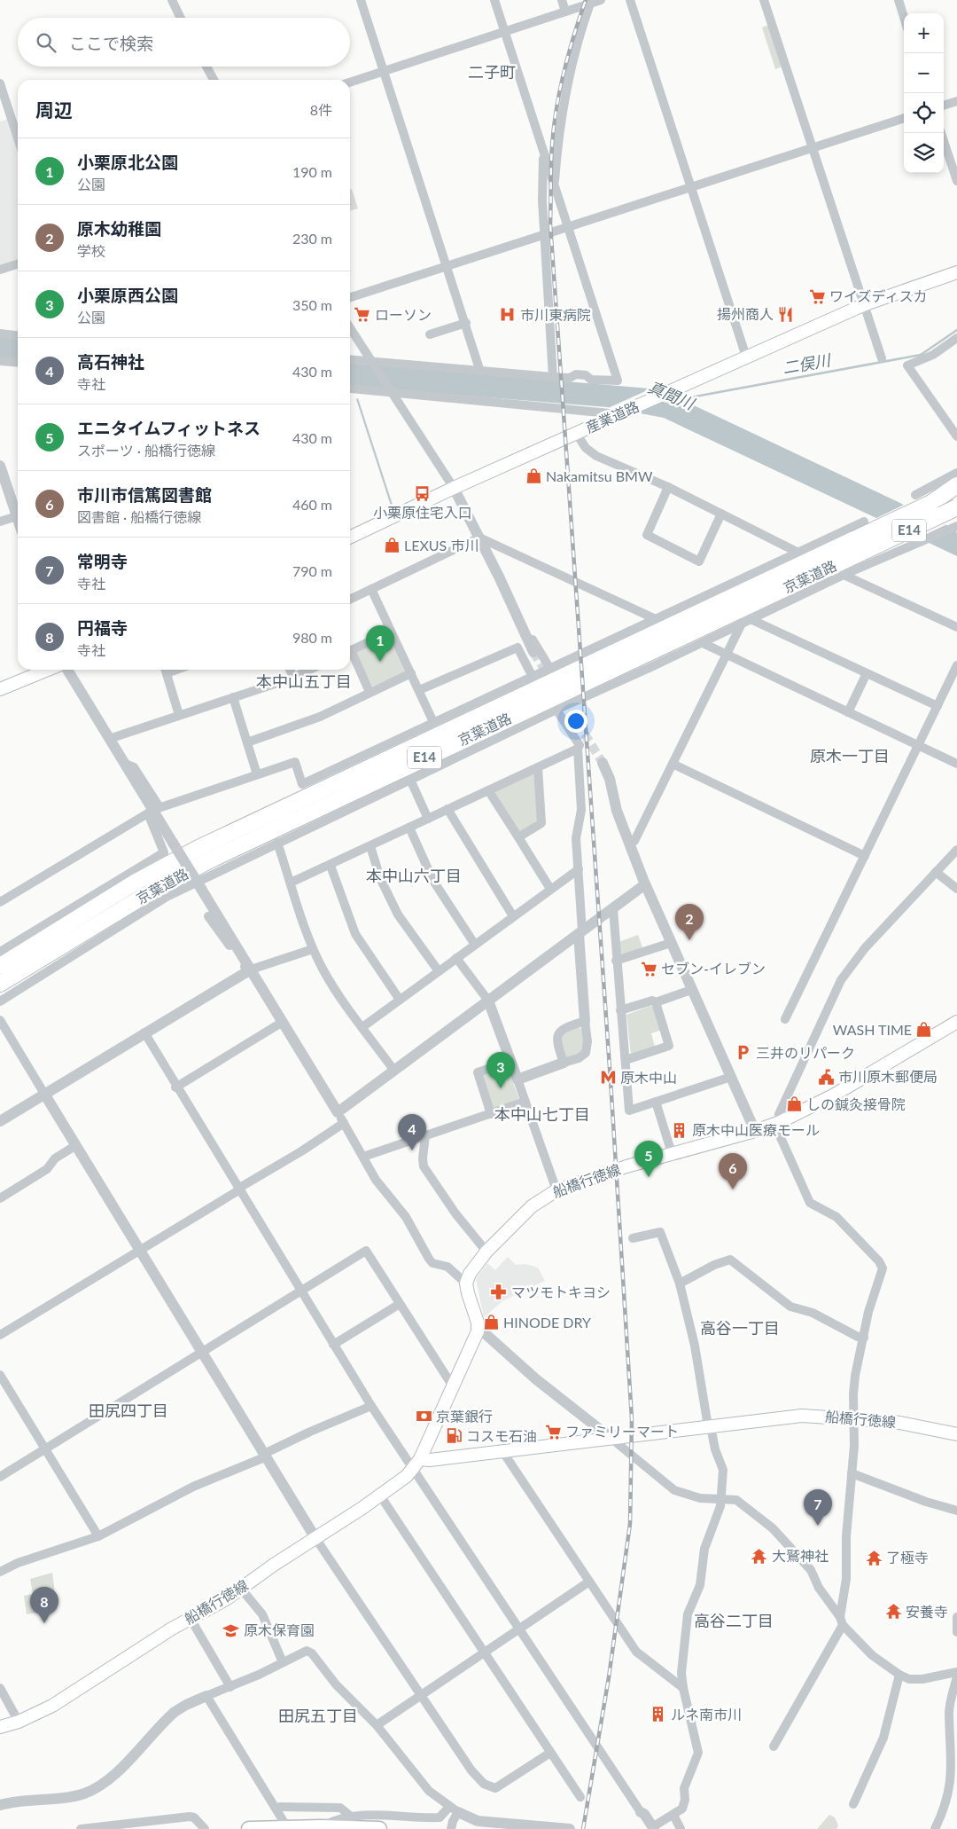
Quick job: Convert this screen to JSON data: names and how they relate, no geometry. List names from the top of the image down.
{
  "streets": {
    "highway": ["E14", "京葉道路"],
    "main road": ["産業道路", "船橋行徳線"]
  },
  "districts": [
    "二子町",
    "本中山五丁目",
    "原木一丁目",
    "本中山六丁目",
    "本中山七丁目",
    "高谷一丁目",
    "田尻四丁目",
    "高谷二丁目",
    "田尻五丁目"
  ],
  "water": ["二俣川", "真間川"],
  "places": {
    "supermarket": [
      "ワイズディスカ",
      "ローソン",
      "セブン-イレブン",
      "ファミリーマート"
    ],
    "restaurant": ["揚州商人"],
    "hospital": ["市川東病院"],
    "shop": [
      "Nakamitsu BMW",
      "LEXUS 市川",
      "WASH TIME",
      "しの鍼灸接骨院",
      "HINODE DRY"
    ],
    "bus stop": ["小栗原住宅入口"],
    "parking": ["三井のリパーク"],
    "public building": ["市川原木郵便局"],
    "metro station": ["原木中山"],
    "building": ["原木中山医療モール", "ルネ南市川"],
    "pharmacy": ["マツモトキヨシ"],
    "bank": ["京葉銀行"],
    "fuel station": ["コスモ石油"],
    "temple": ["大鷲神社", "了極寺", "安養寺"],
    "school or university": ["原木保育園"]
  },
  "page": {
    "map_buttons": ["+", "−"],
    "search": "ここで検索",
    "heading": ["周辺", "8件"],
    "list": [
      {
        "mark": "1",
        "name": "小栗原北公園",
        "note": "公園",
        "value": "190 m"
      },
      {
        "mark": "2",
        "name": "原木幼稚園",
        "note": "学校",
        "value": "230 m"
      },
      {
        "mark": "3",
        "name": "小栗原西公園",
        "note": "公園",
        "value": "350 m"
      },
      {
        "mark": "4",
        "name": "高石神社",
        "note": "寺社",
        "value": "430 m"
      },
      {
        "mark": "5",
        "name": "エニタイムフィットネス",
        "note": "スポーツ · 船橋行徳線",
        "value": "430 m"
      },
      {
        "mark": "6",
        "name": "市川市信篤図書館",
        "note": "図書館 · 船橋行徳線",
        "value": "460 m"
      },
      {
        "mark": "7",
        "name": "常明寺",
        "note": "寺社",
        "value": "790 m"
      },
      {
        "mark": "8",
        "name": "円福寺",
        "note": "寺社",
        "value": "980 m"
      }
    ],
    "pins": [
      "1",
      "2",
      "3",
      "4",
      "5",
      "6",
      "7",
      "8"
    ]
  }
}
